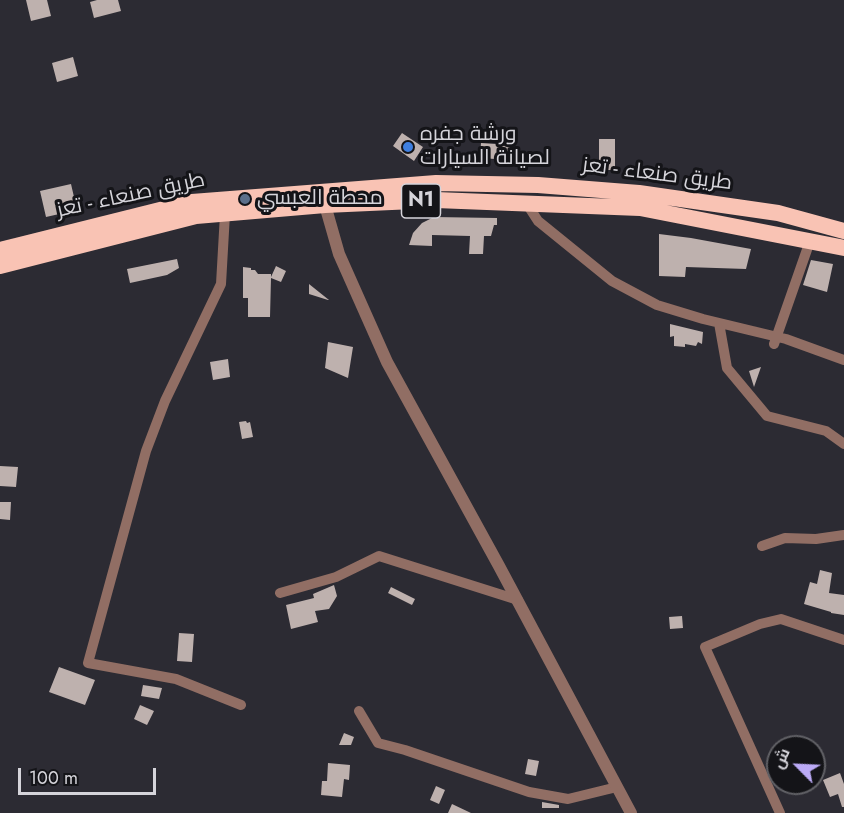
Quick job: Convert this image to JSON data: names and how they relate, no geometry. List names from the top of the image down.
{
  "streets": {
    "highway": ["طريق صنعاء - تعز", "N1"]
  },
  "places": ["ورشة جفره لصيانة السيارات", "محطة العبسي"],
  "scale_bar": "100 m",
  "north": "top left"
}
